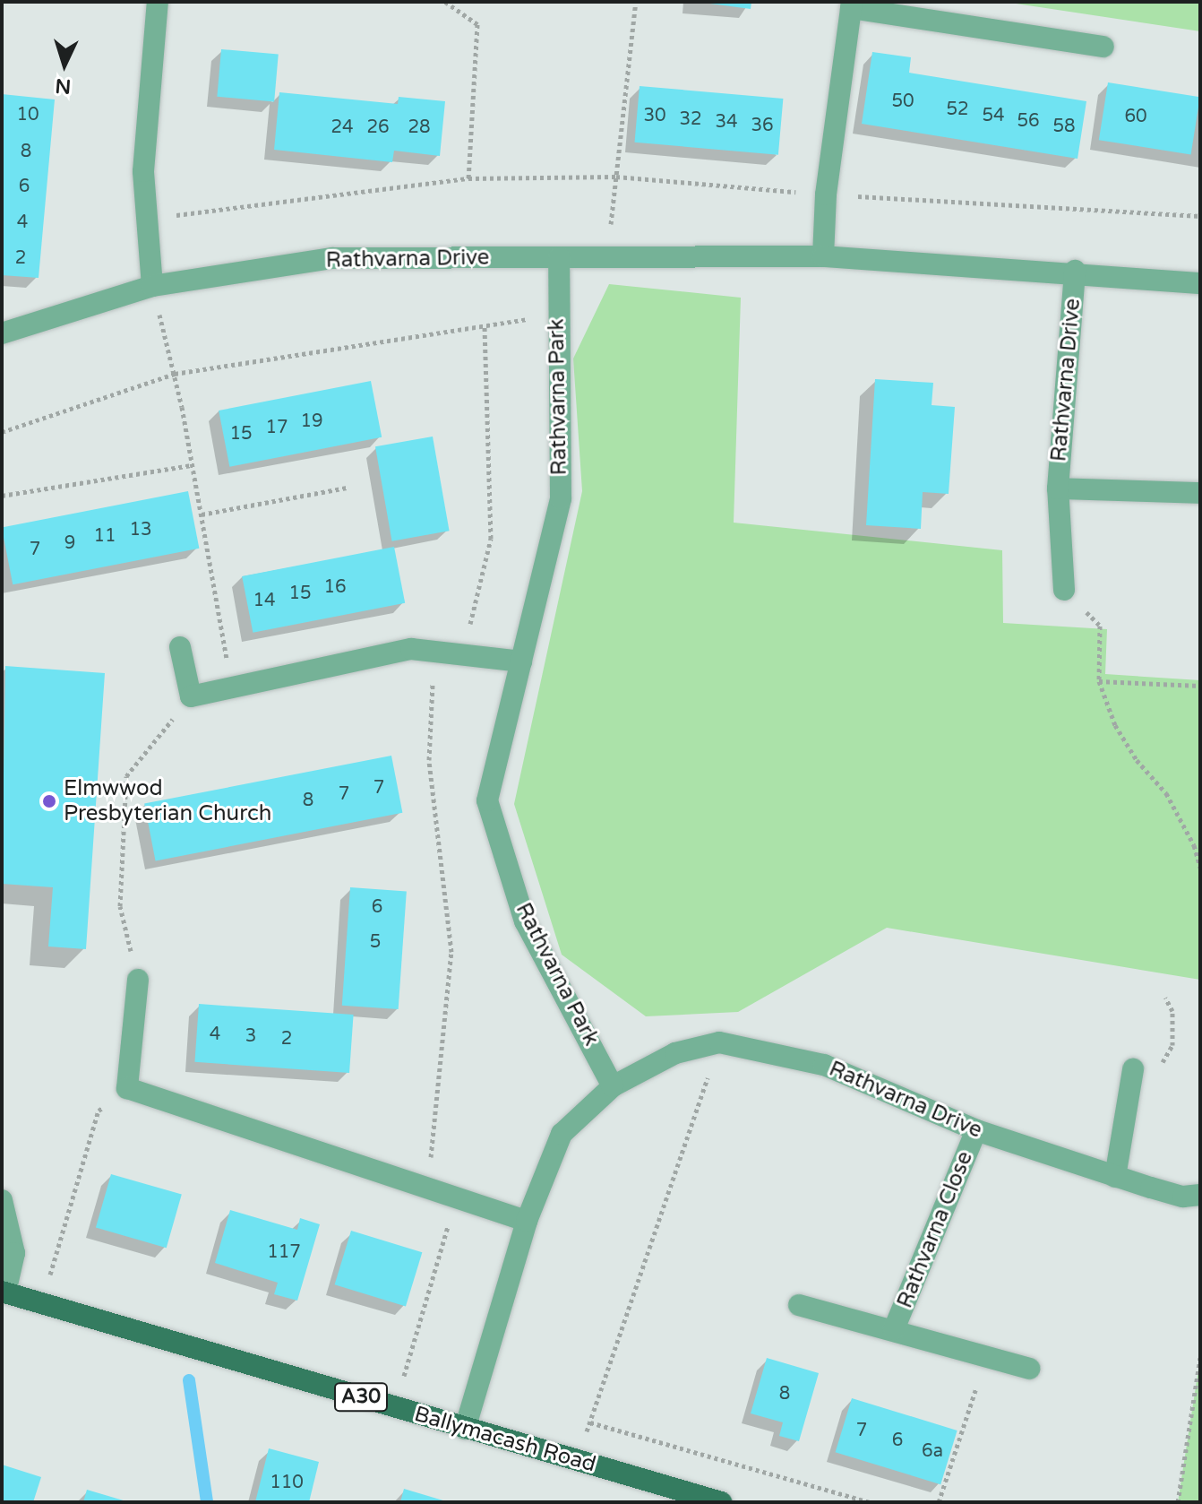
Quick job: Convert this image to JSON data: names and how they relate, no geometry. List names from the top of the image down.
{
  "streets": {
    "main road": ["A30", "Ballymacash Road"],
    "street": ["Rathvarna Drive", "Rathvarna Park", "Rathvarna Close"]
  },
  "crossings": [
    ["Rathvarna Drive", "Rathvarna Park"],
    ["Rathvarna Drive", "Rathvarna Close"]
  ],
  "places": ["Elmwwod Presbyterian Church"],
  "house_numbers": [
    "50",
    "52",
    "10",
    "30",
    "54",
    "60",
    "32",
    "56",
    "34",
    "36",
    "58",
    "24",
    "26",
    "28",
    "8",
    "6",
    "4",
    "2",
    "19",
    "17",
    "15",
    "13",
    "11",
    "9",
    "7",
    "16",
    "15",
    "14",
    "7",
    "7",
    "8",
    "6",
    "5",
    "4",
    "3",
    "2",
    "117",
    "8",
    "7",
    "6",
    "6a",
    "110"
  ],
  "north": "bottom"
}
